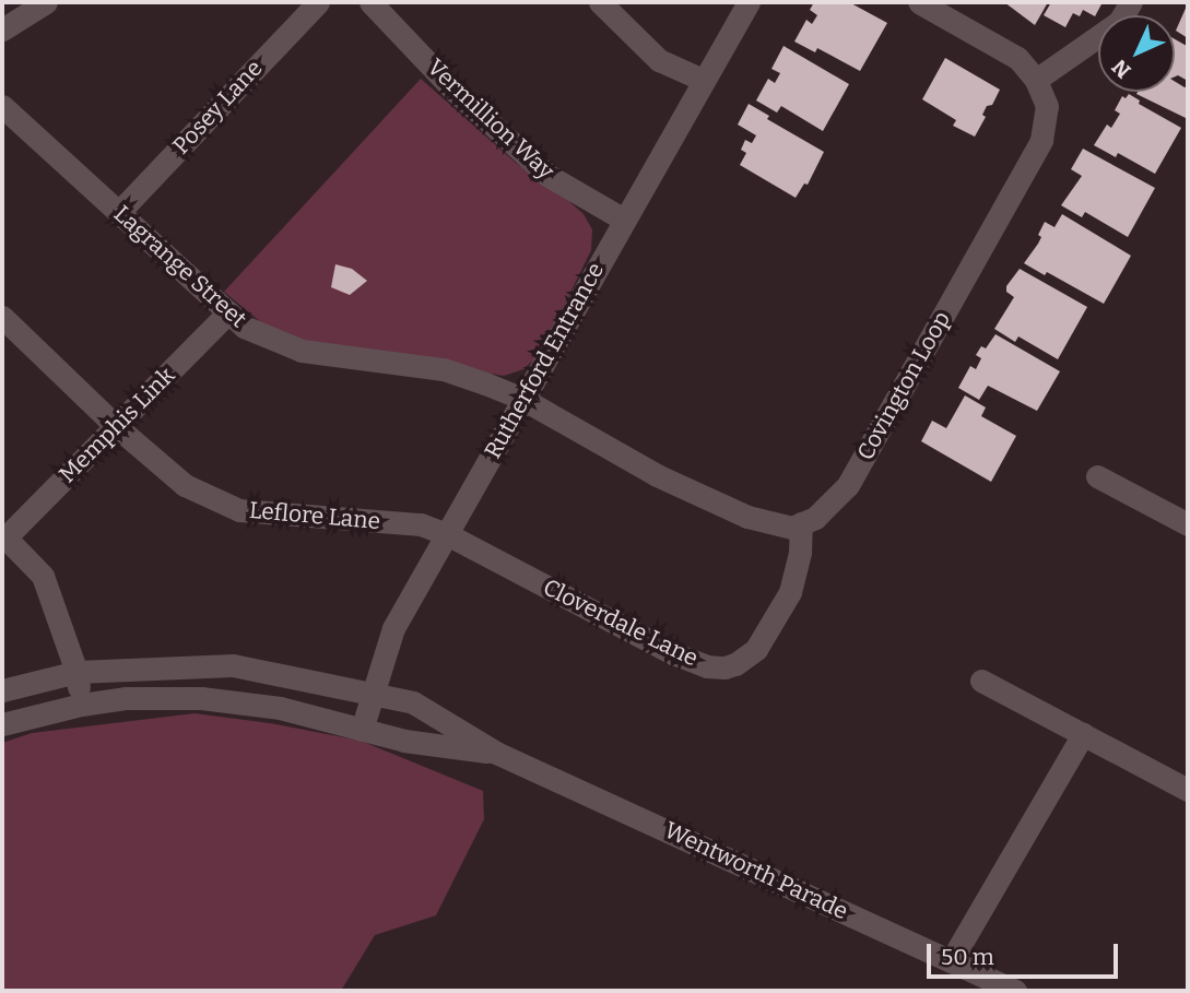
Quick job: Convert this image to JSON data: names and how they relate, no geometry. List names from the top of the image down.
{
  "streets": {
    "street": [
      "Posey Lane",
      "Vermillion Way",
      "Lagrange Street",
      "Rutherford Entrance",
      "Covington Loop",
      "Memphis Link",
      "Leflore Lane",
      "Cloverdale Lane",
      "Wentworth Parade"
    ]
  },
  "crossings": [
    ["Posey Lane", "Lagrange Street"],
    ["Vermillion Way", "Rutherford Entrance"],
    ["Lagrange Street", "Rutherford Entrance"],
    ["Lagrange Street", "Memphis Link"],
    ["Rutherford Entrance", "Leflore Lane"],
    ["Rutherford Entrance", "Cloverdale Lane"],
    ["Rutherford Entrance", "Wentworth Parade"],
    ["Covington Loop", "Cloverdale Lane"],
    ["Memphis Link", "Leflore Lane"],
    ["Leflore Lane", "Cloverdale Lane"]
  ],
  "scale_bar": "50 m",
  "north": "bottom left"
}
